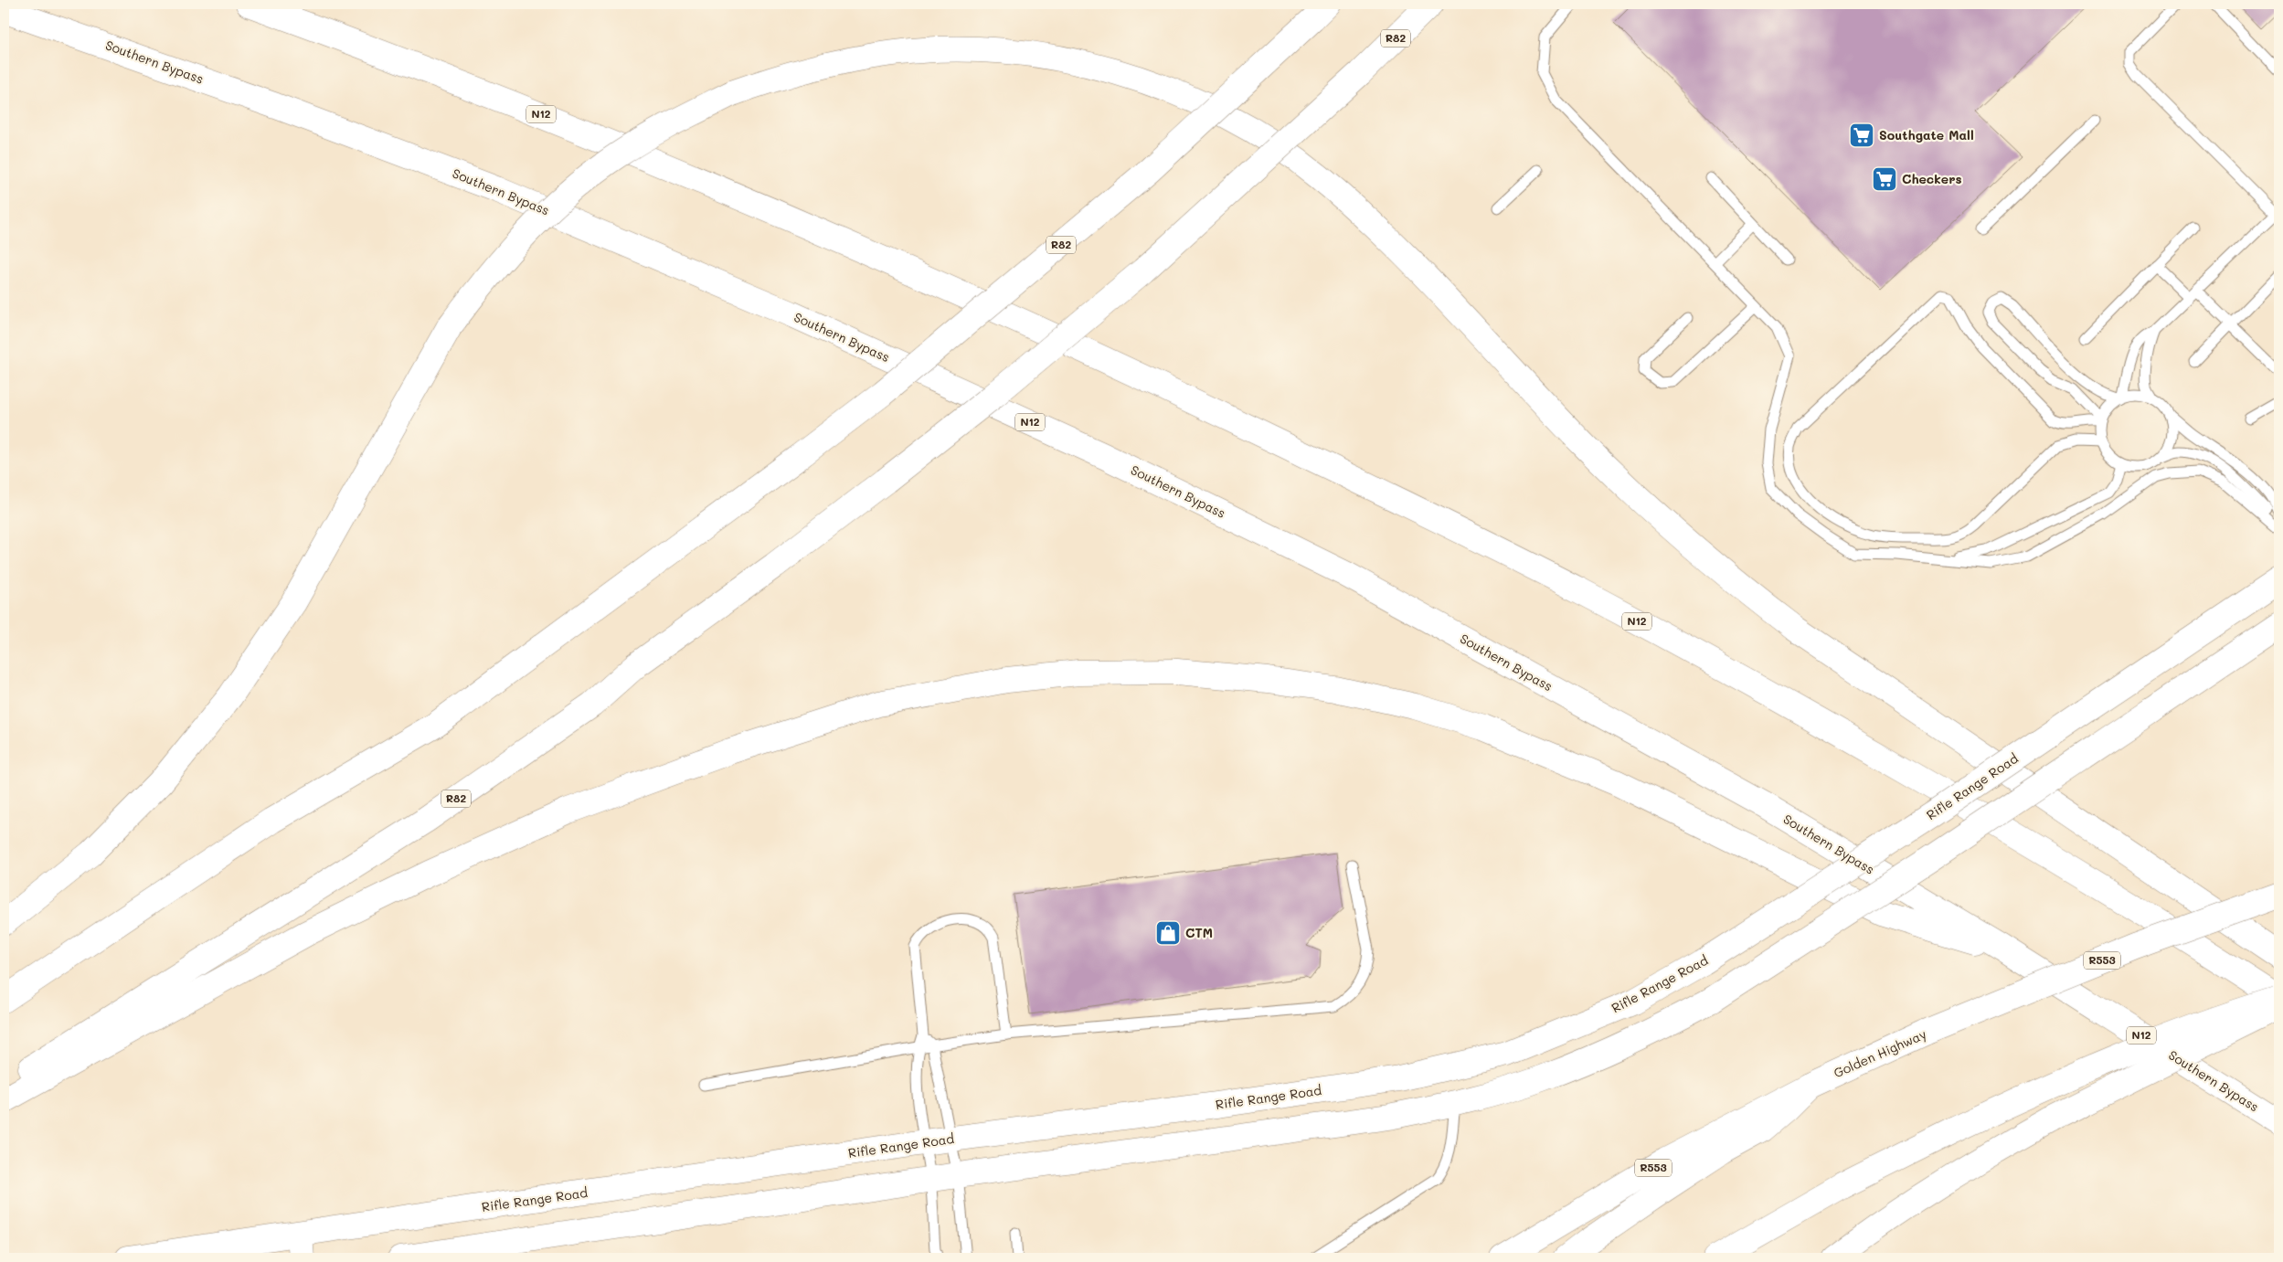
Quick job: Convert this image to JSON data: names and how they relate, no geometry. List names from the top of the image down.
{
  "streets": {
    "main road": [
      "R82",
      "Southern Bypass",
      "N12",
      "Rifle Range Road",
      "R553",
      "Golden Highway"
    ]
  },
  "places": {
    "supermarket": ["Southgate Mall", "Checkers"],
    "shop": ["CTM"]
  }
}
